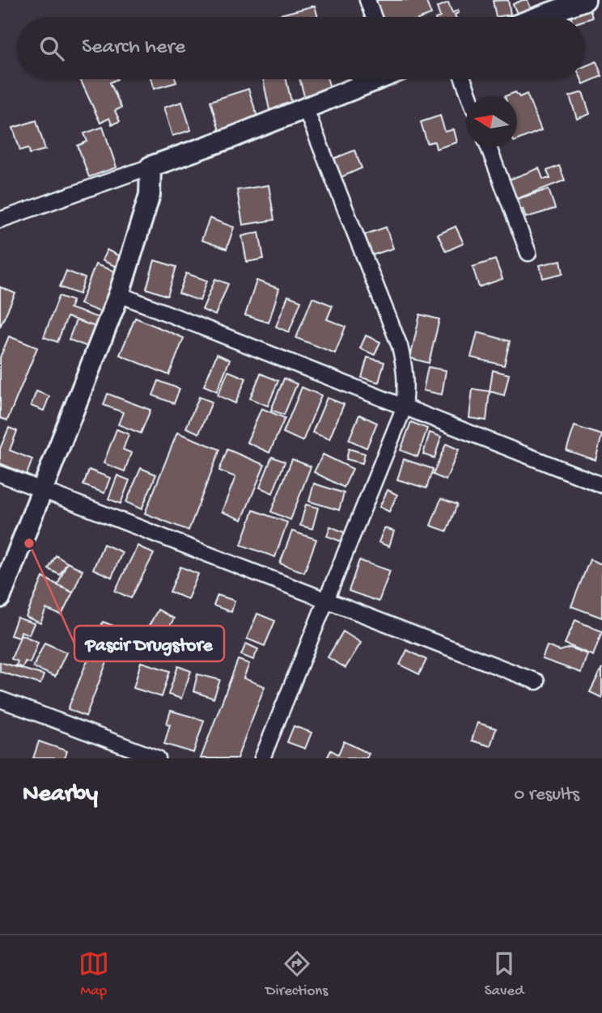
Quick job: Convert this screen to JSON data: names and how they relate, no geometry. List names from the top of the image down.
{
  "places": ["Pascir Drugstore"],
  "north": "left",
  "page": {
    "search": "Search here",
    "heading": ["Nearby", "0 results"],
    "nav": ["Map", "Directions", "Saved"]
  }
}
